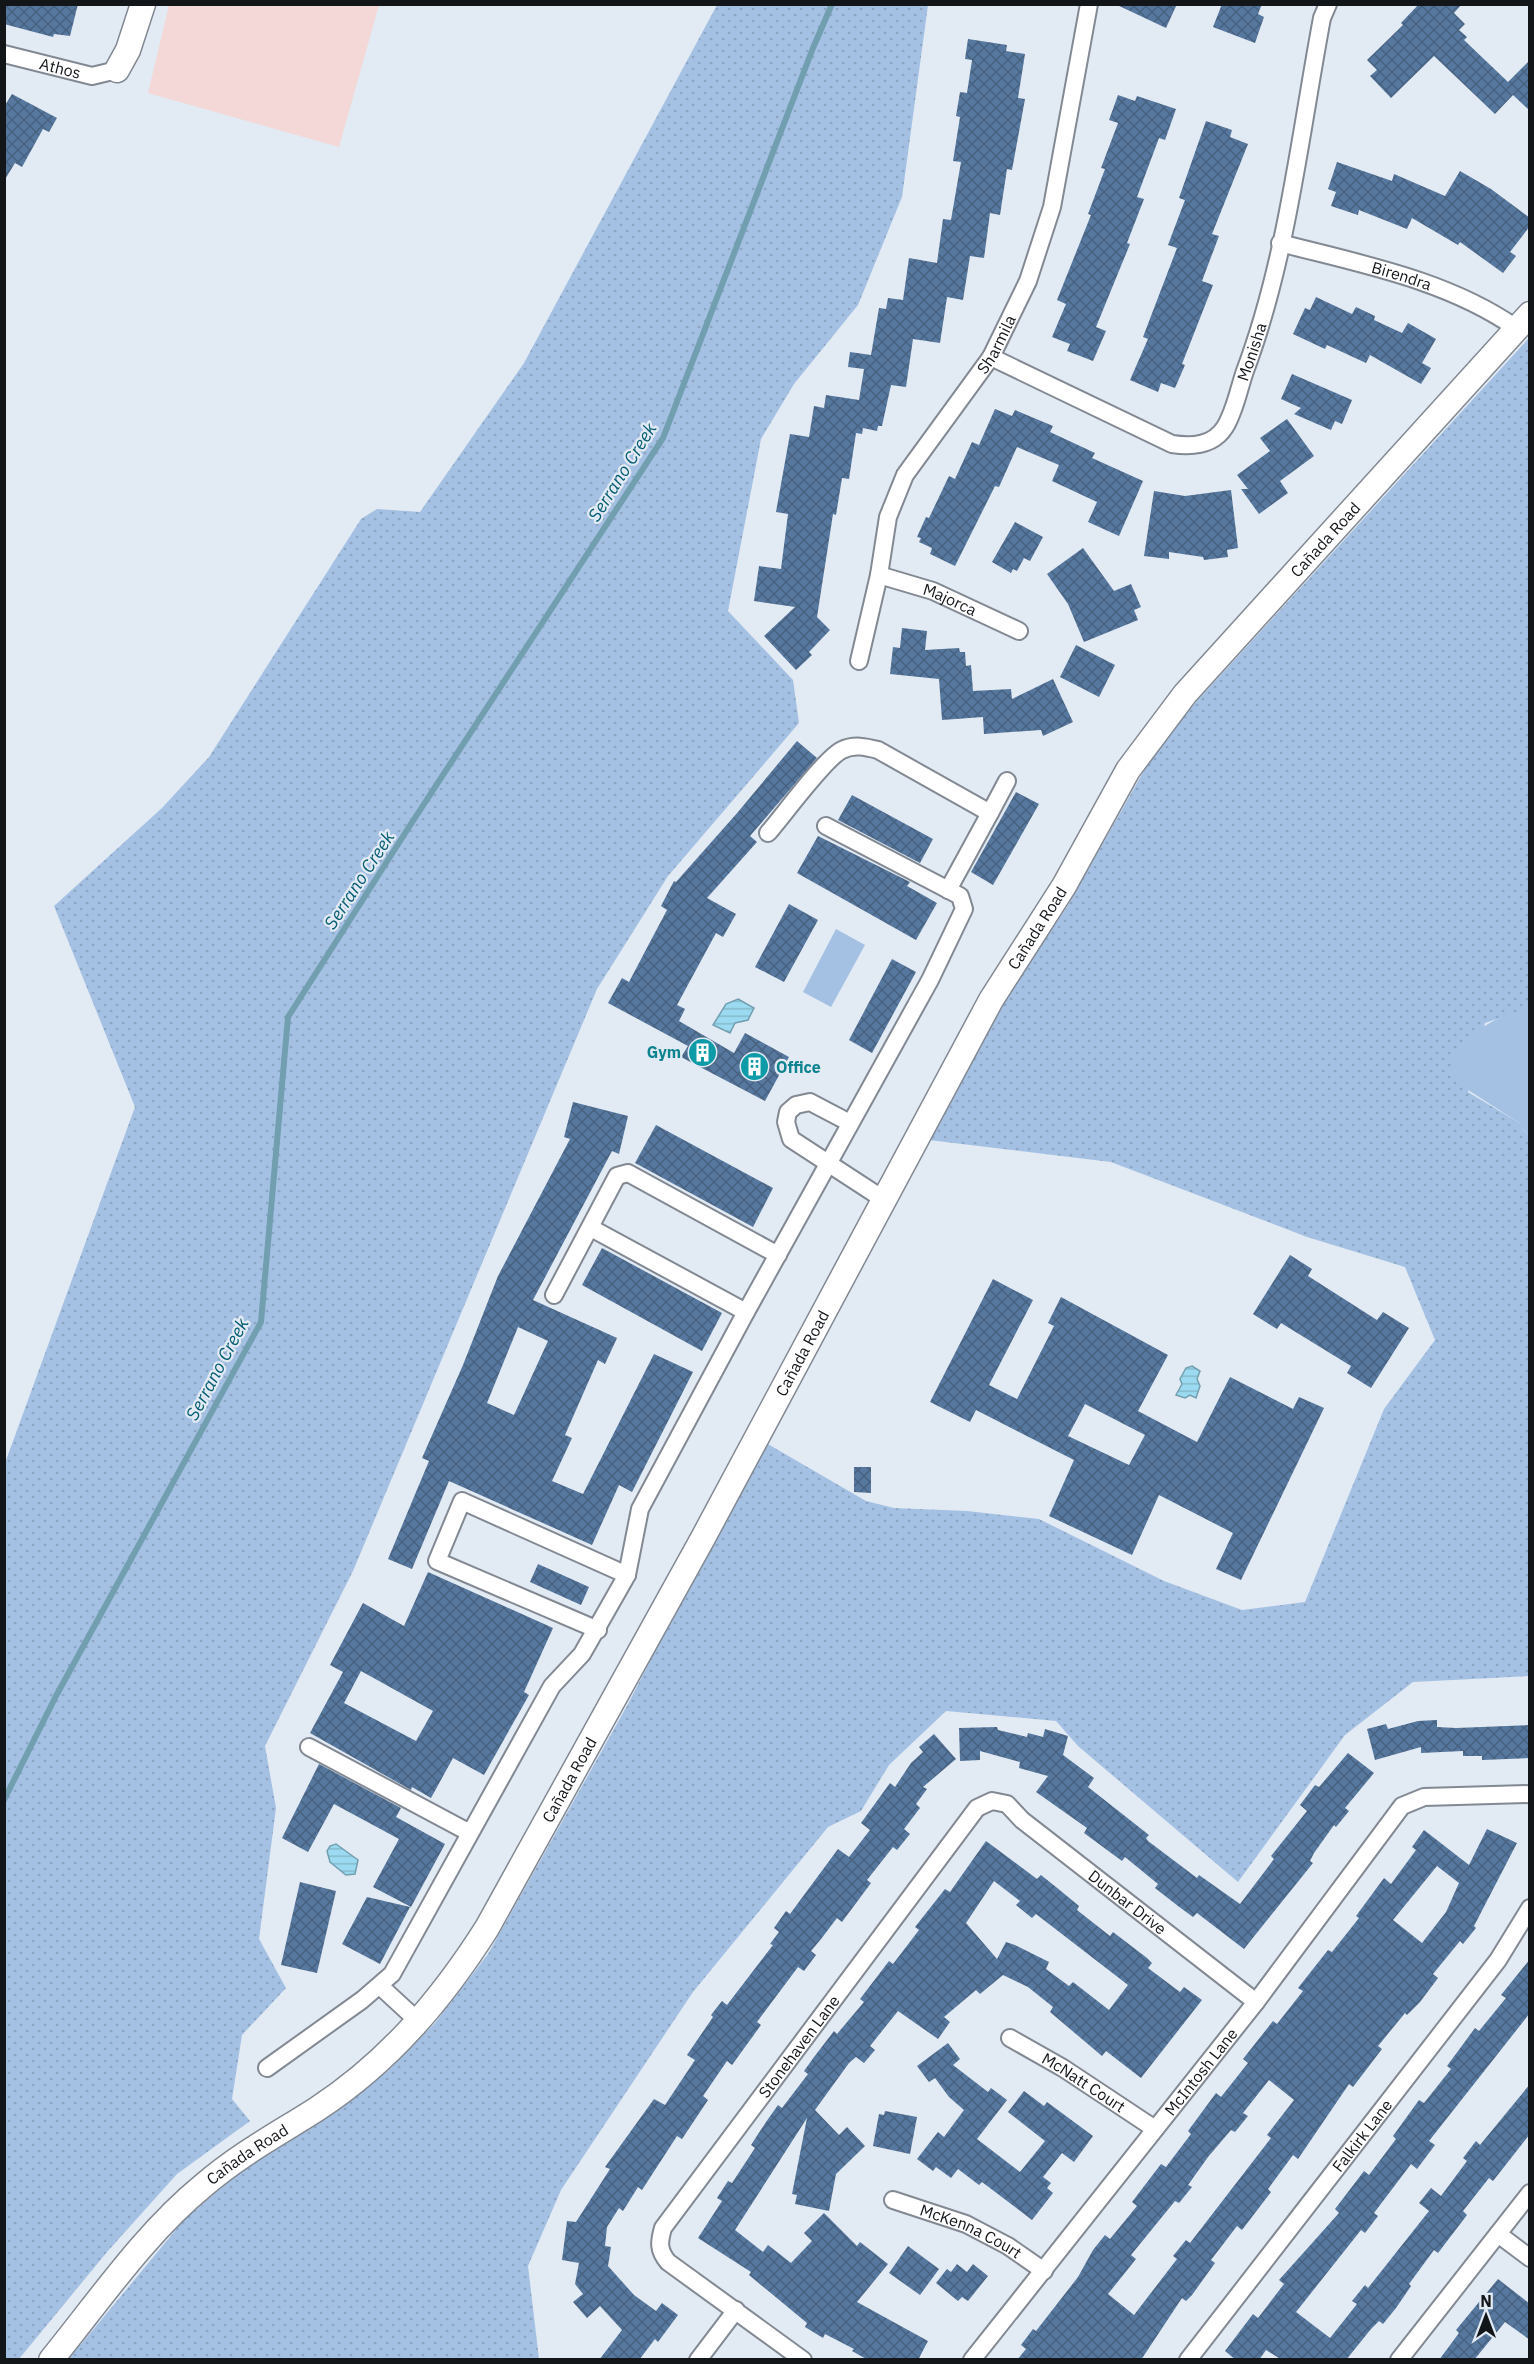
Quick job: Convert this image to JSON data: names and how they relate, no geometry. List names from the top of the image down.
{
  "streets": {
    "street": [
      "Athos",
      "Birendra",
      "Sharmila",
      "Monisha",
      "Cañada Road",
      "Majorca",
      "Dunbar Drive",
      "Stonehaven Lane",
      "McIntosh Lane",
      "McNatt Court",
      "Falkirk Lane",
      "McKenna Court"
    ]
  },
  "crossings": [
    ["Birendra", "Monisha"],
    ["Birendra", "Cañada Road"],
    ["Sharmila", "Monisha"],
    ["Sharmila", "Majorca"],
    ["Dunbar Drive", "Stonehaven Lane"],
    ["Dunbar Drive", "McIntosh Lane"],
    ["McIntosh Lane", "McNatt Court"],
    ["McIntosh Lane", "McKenna Court"]
  ],
  "water": ["Serrano Creek"],
  "places": {
    "building": ["Gym", "Office"]
  },
  "north": "top"
}
